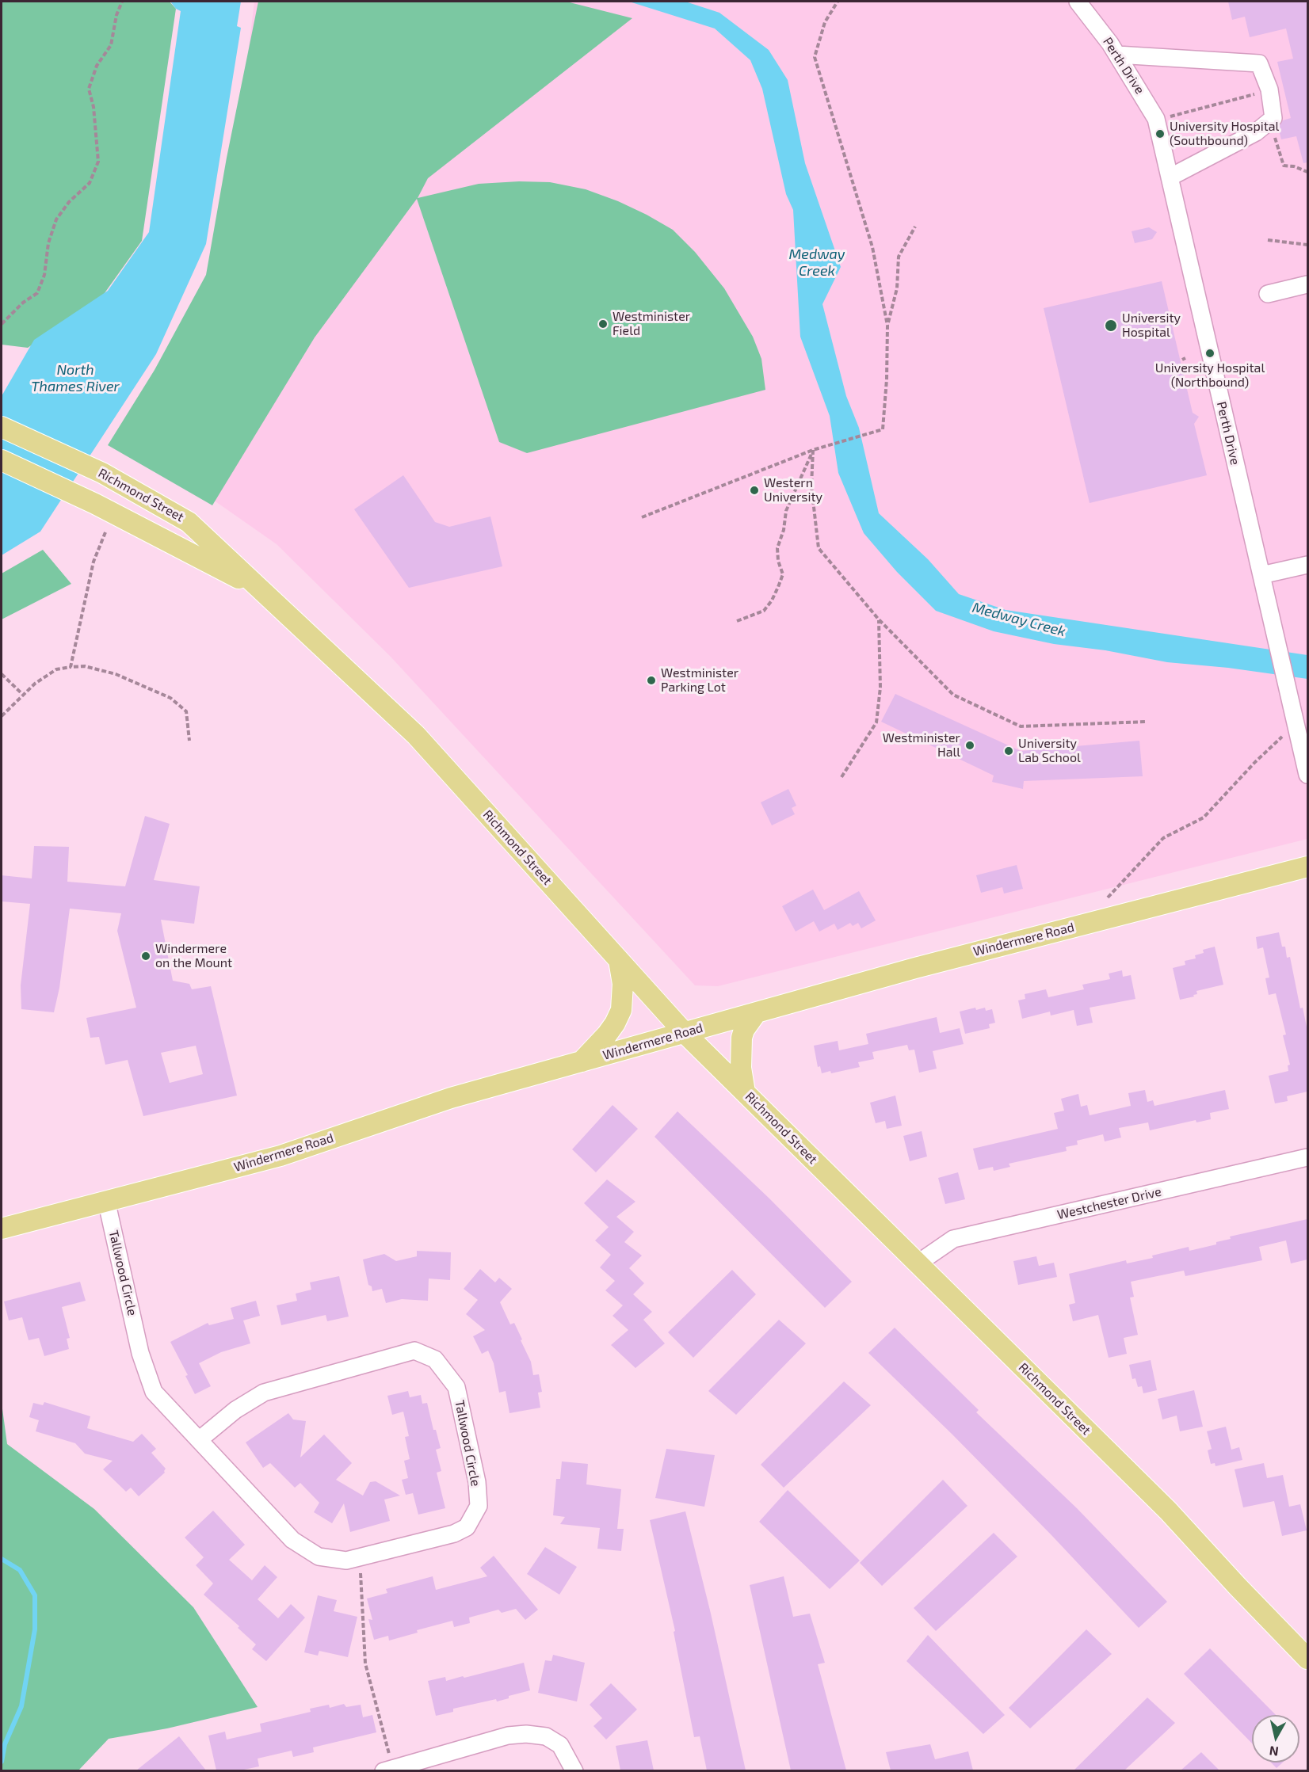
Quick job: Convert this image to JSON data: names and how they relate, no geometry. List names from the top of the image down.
{
  "streets": {
    "main road": ["Richmond Street", "Windermere Road"],
    "street": ["Perth Drive", "Westchester Drive", "Tallwood Circle"]
  },
  "crossings": [
    ["Richmond Street", "Windermere Road"],
    ["Richmond Street", "Westchester Drive"],
    ["Windermere Road", "Tallwood Circle"]
  ],
  "water": ["Medway Creek", "North Thames River"],
  "places": [
    "University Hospital (Southbound)",
    "Westminister Field",
    "University Hospital",
    "University Hospital (Northbound)",
    "Western University",
    "Westminister Parking Lot",
    "Westminister Hall",
    "University Lab School",
    "Windermere on the Mount"
  ],
  "north": "bottom"
}
